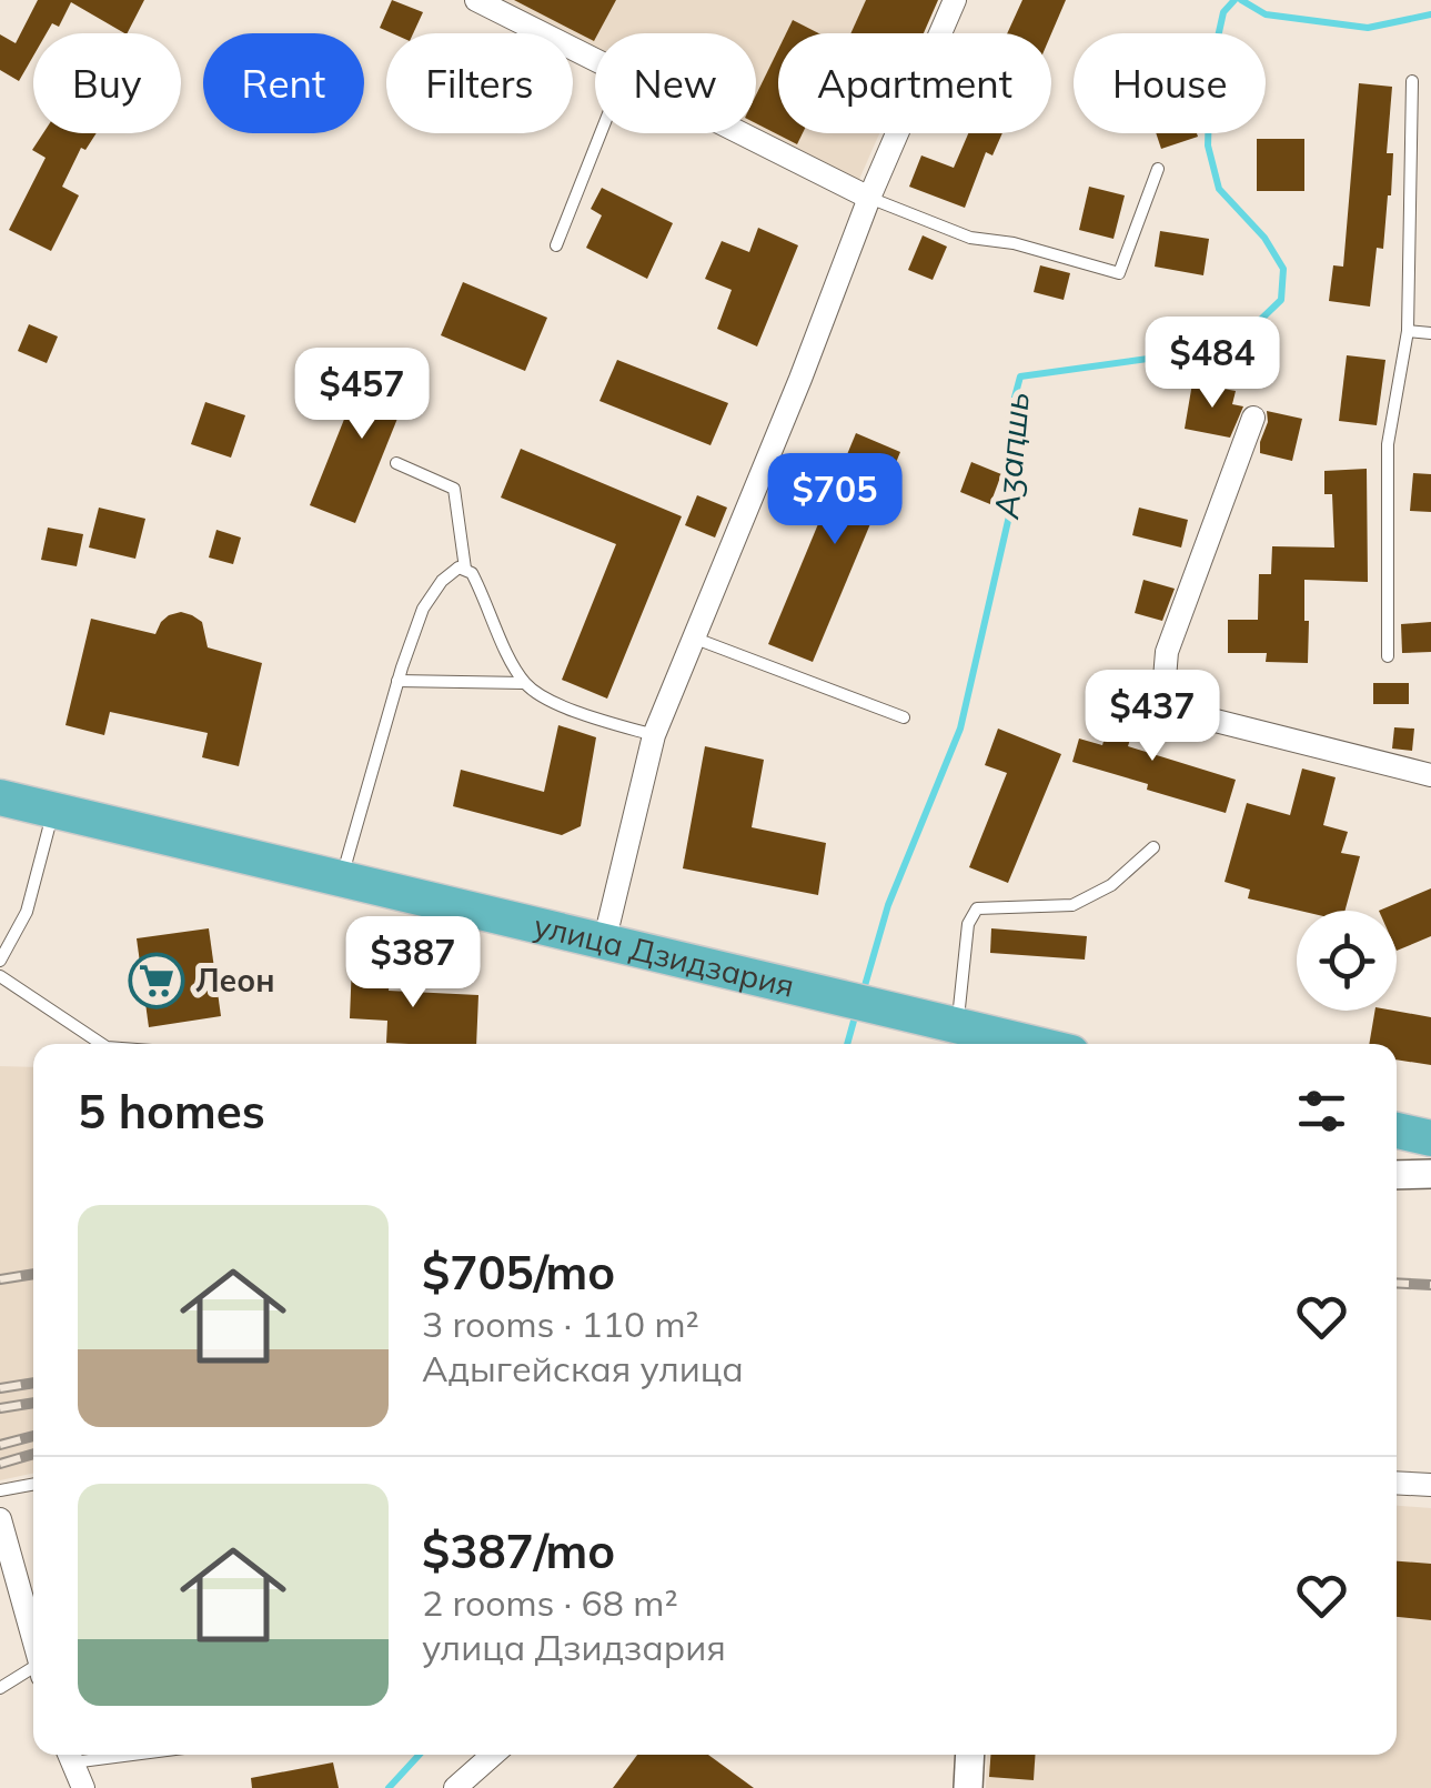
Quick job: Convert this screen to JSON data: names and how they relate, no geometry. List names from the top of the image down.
{
  "streets": {
    "highway": ["улица Дзидзария"]
  },
  "water": ["Аӡаԥшь"],
  "places": {
    "supermarket": ["Леон"]
  },
  "page": {
    "chip": [
      "Buy",
      "Rent",
      "Filters",
      "New",
      "Apartment",
      "House"
    ],
    "price": [
      "$484",
      "$457",
      "$705",
      "$437",
      "$387"
    ],
    "heading": "5 homes",
    "list": [
      {
        "name": "$705/mo",
        "note": "3 rooms · 110 m² · Адыгейская улица"
      },
      {
        "name": "$387/mo",
        "note": "2 rooms · 68 m² · улица Дзидзария"
      }
    ]
  }
}
